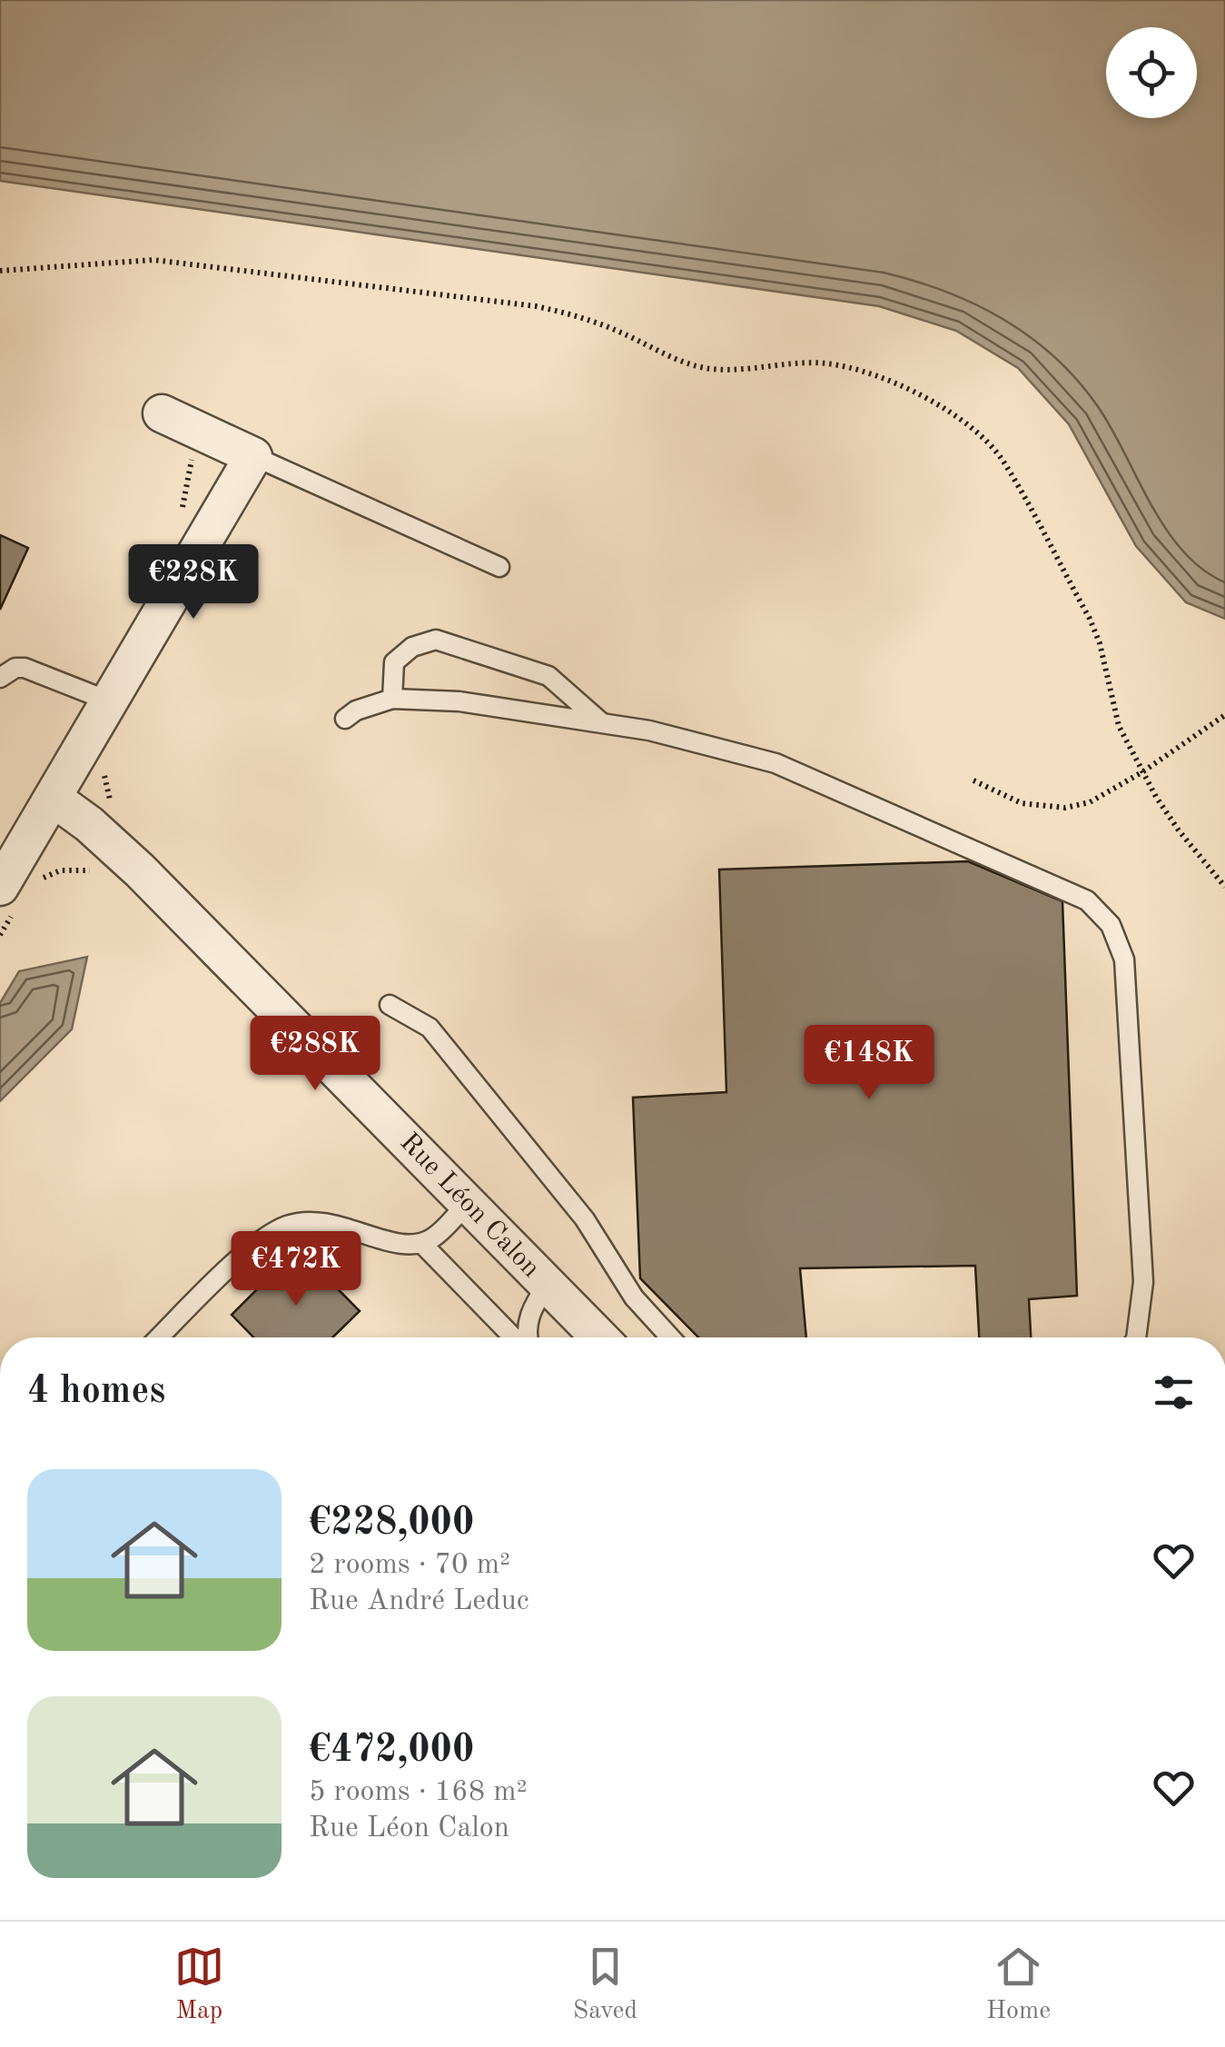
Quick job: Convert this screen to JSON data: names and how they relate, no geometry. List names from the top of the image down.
{
  "streets": {
    "street": ["Rue Léon Calon"]
  },
  "page": {
    "price": [
      "€228K",
      "€288K",
      "€148K",
      "€472K"
    ],
    "heading": "4 homes",
    "list": [
      {
        "name": "€228,000",
        "note": "2 rooms · 70 m² · Rue André Leduc"
      },
      {
        "name": "€472,000",
        "note": "5 rooms · 168 m² · Rue Léon Calon"
      }
    ],
    "tabs": ["Map", "Saved", "Home"]
  }
}
